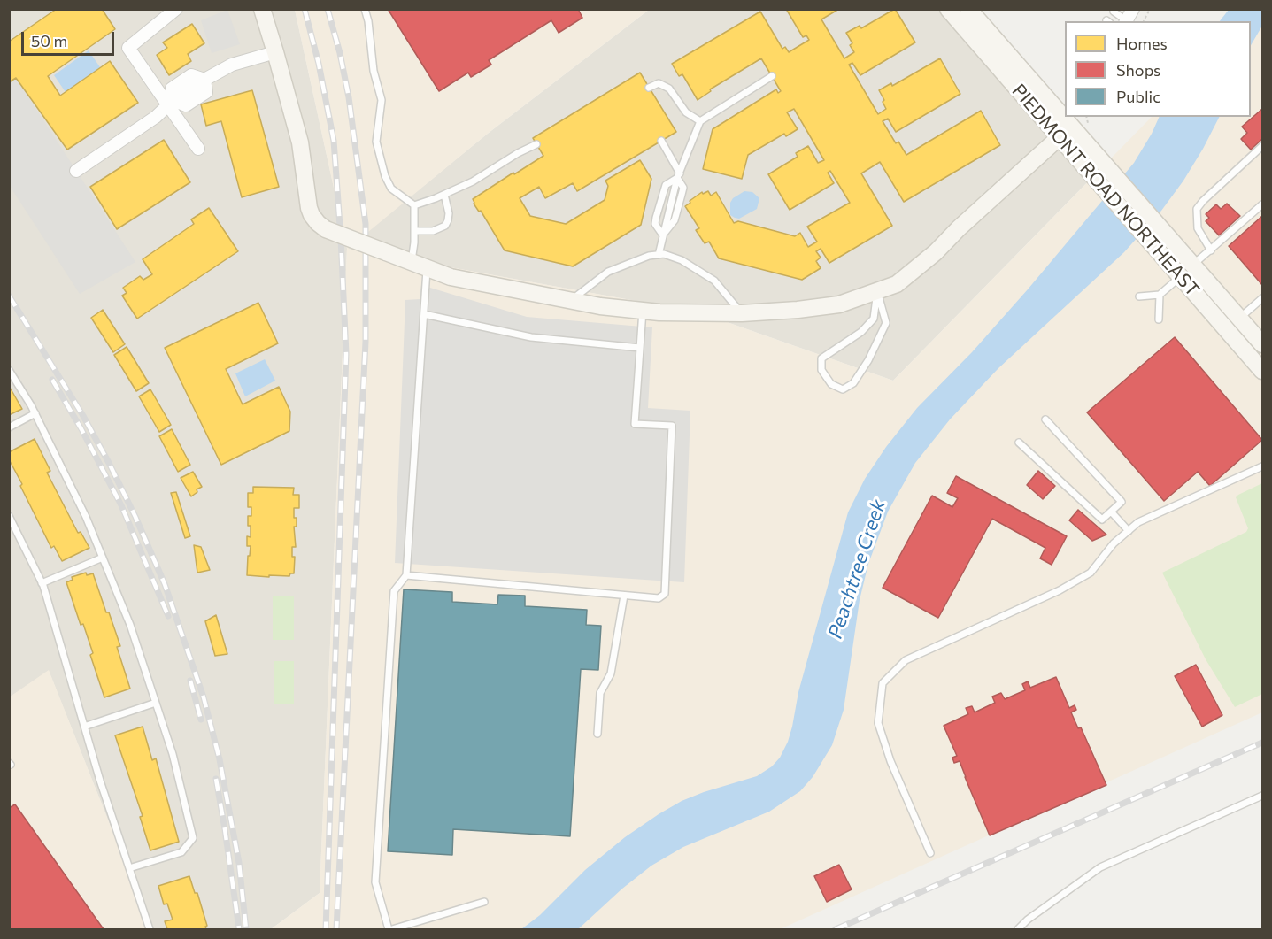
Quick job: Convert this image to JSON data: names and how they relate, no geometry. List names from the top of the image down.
{
  "streets": {
    "main road": ["PIEDMONT ROAD NORTHEAST"]
  },
  "water": ["Peachtree Creek"],
  "legend": ["Homes", "Shops", "Public"],
  "scale_bar": "50 m"
}
